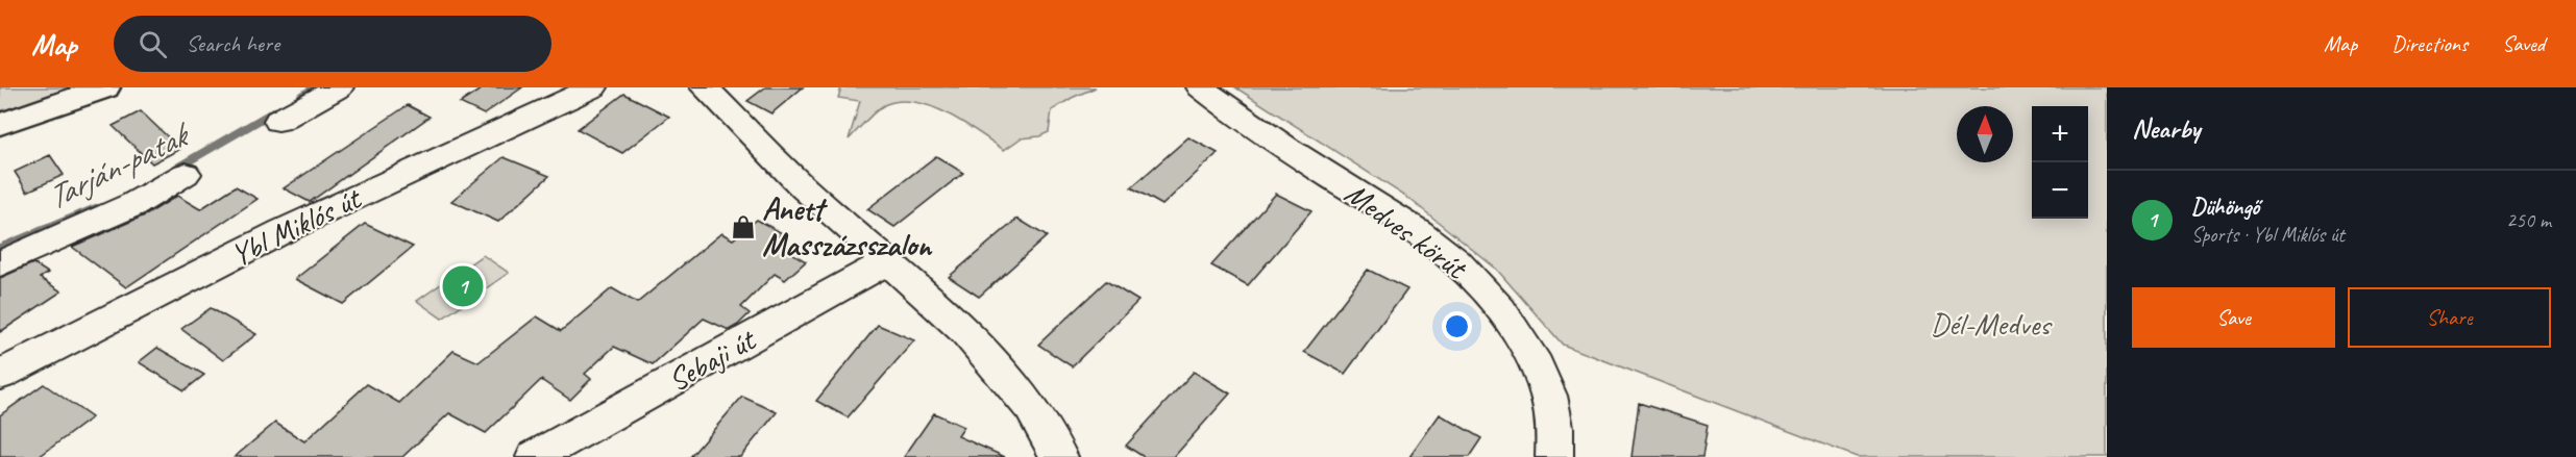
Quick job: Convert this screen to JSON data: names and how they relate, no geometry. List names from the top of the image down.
{
  "streets": {
    "street": ["Ybl Miklós út", "Medves körút", "Sebaji út"]
  },
  "water": ["Tarján-patak"],
  "parks": ["Dél-Medves"],
  "places": {
    "shop": ["Anett Masszázsszalon"]
  },
  "north": "top",
  "page": {
    "header": "Map",
    "search": "Search here",
    "nav": ["Map", "Directions", "Saved"],
    "heading": "Nearby",
    "map_buttons": ["+", "−"],
    "list": [
      {
        "mark": "1",
        "name": "Dühöngő",
        "note": "Sports · Ybl Miklós út",
        "value": "250 m"
      }
    ],
    "pins": "1",
    "buttons": ["Save", "Share"]
  }
}
